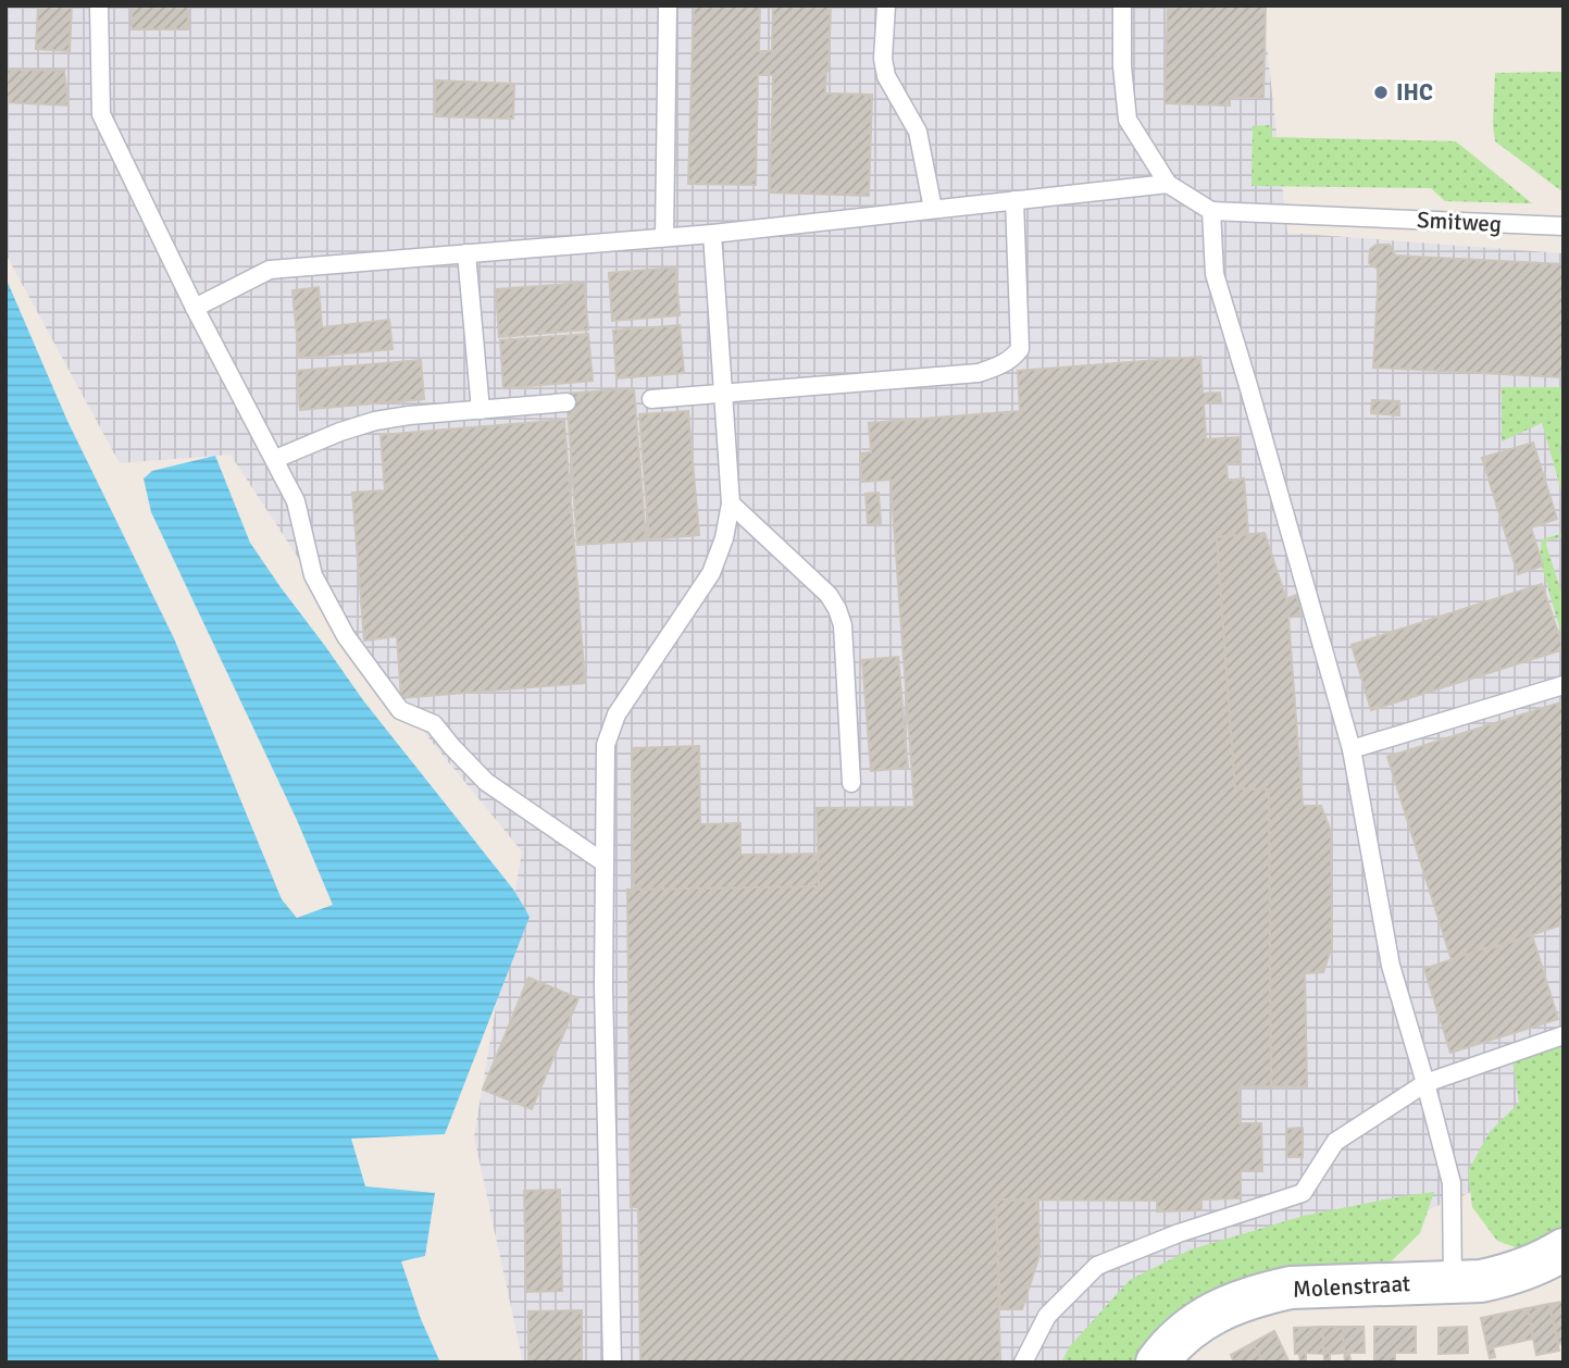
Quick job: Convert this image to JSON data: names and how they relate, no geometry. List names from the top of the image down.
{
  "streets": {
    "street": ["Molenstraat"],
    "lane": ["Smitweg"]
  },
  "places": ["IHC"]
}
